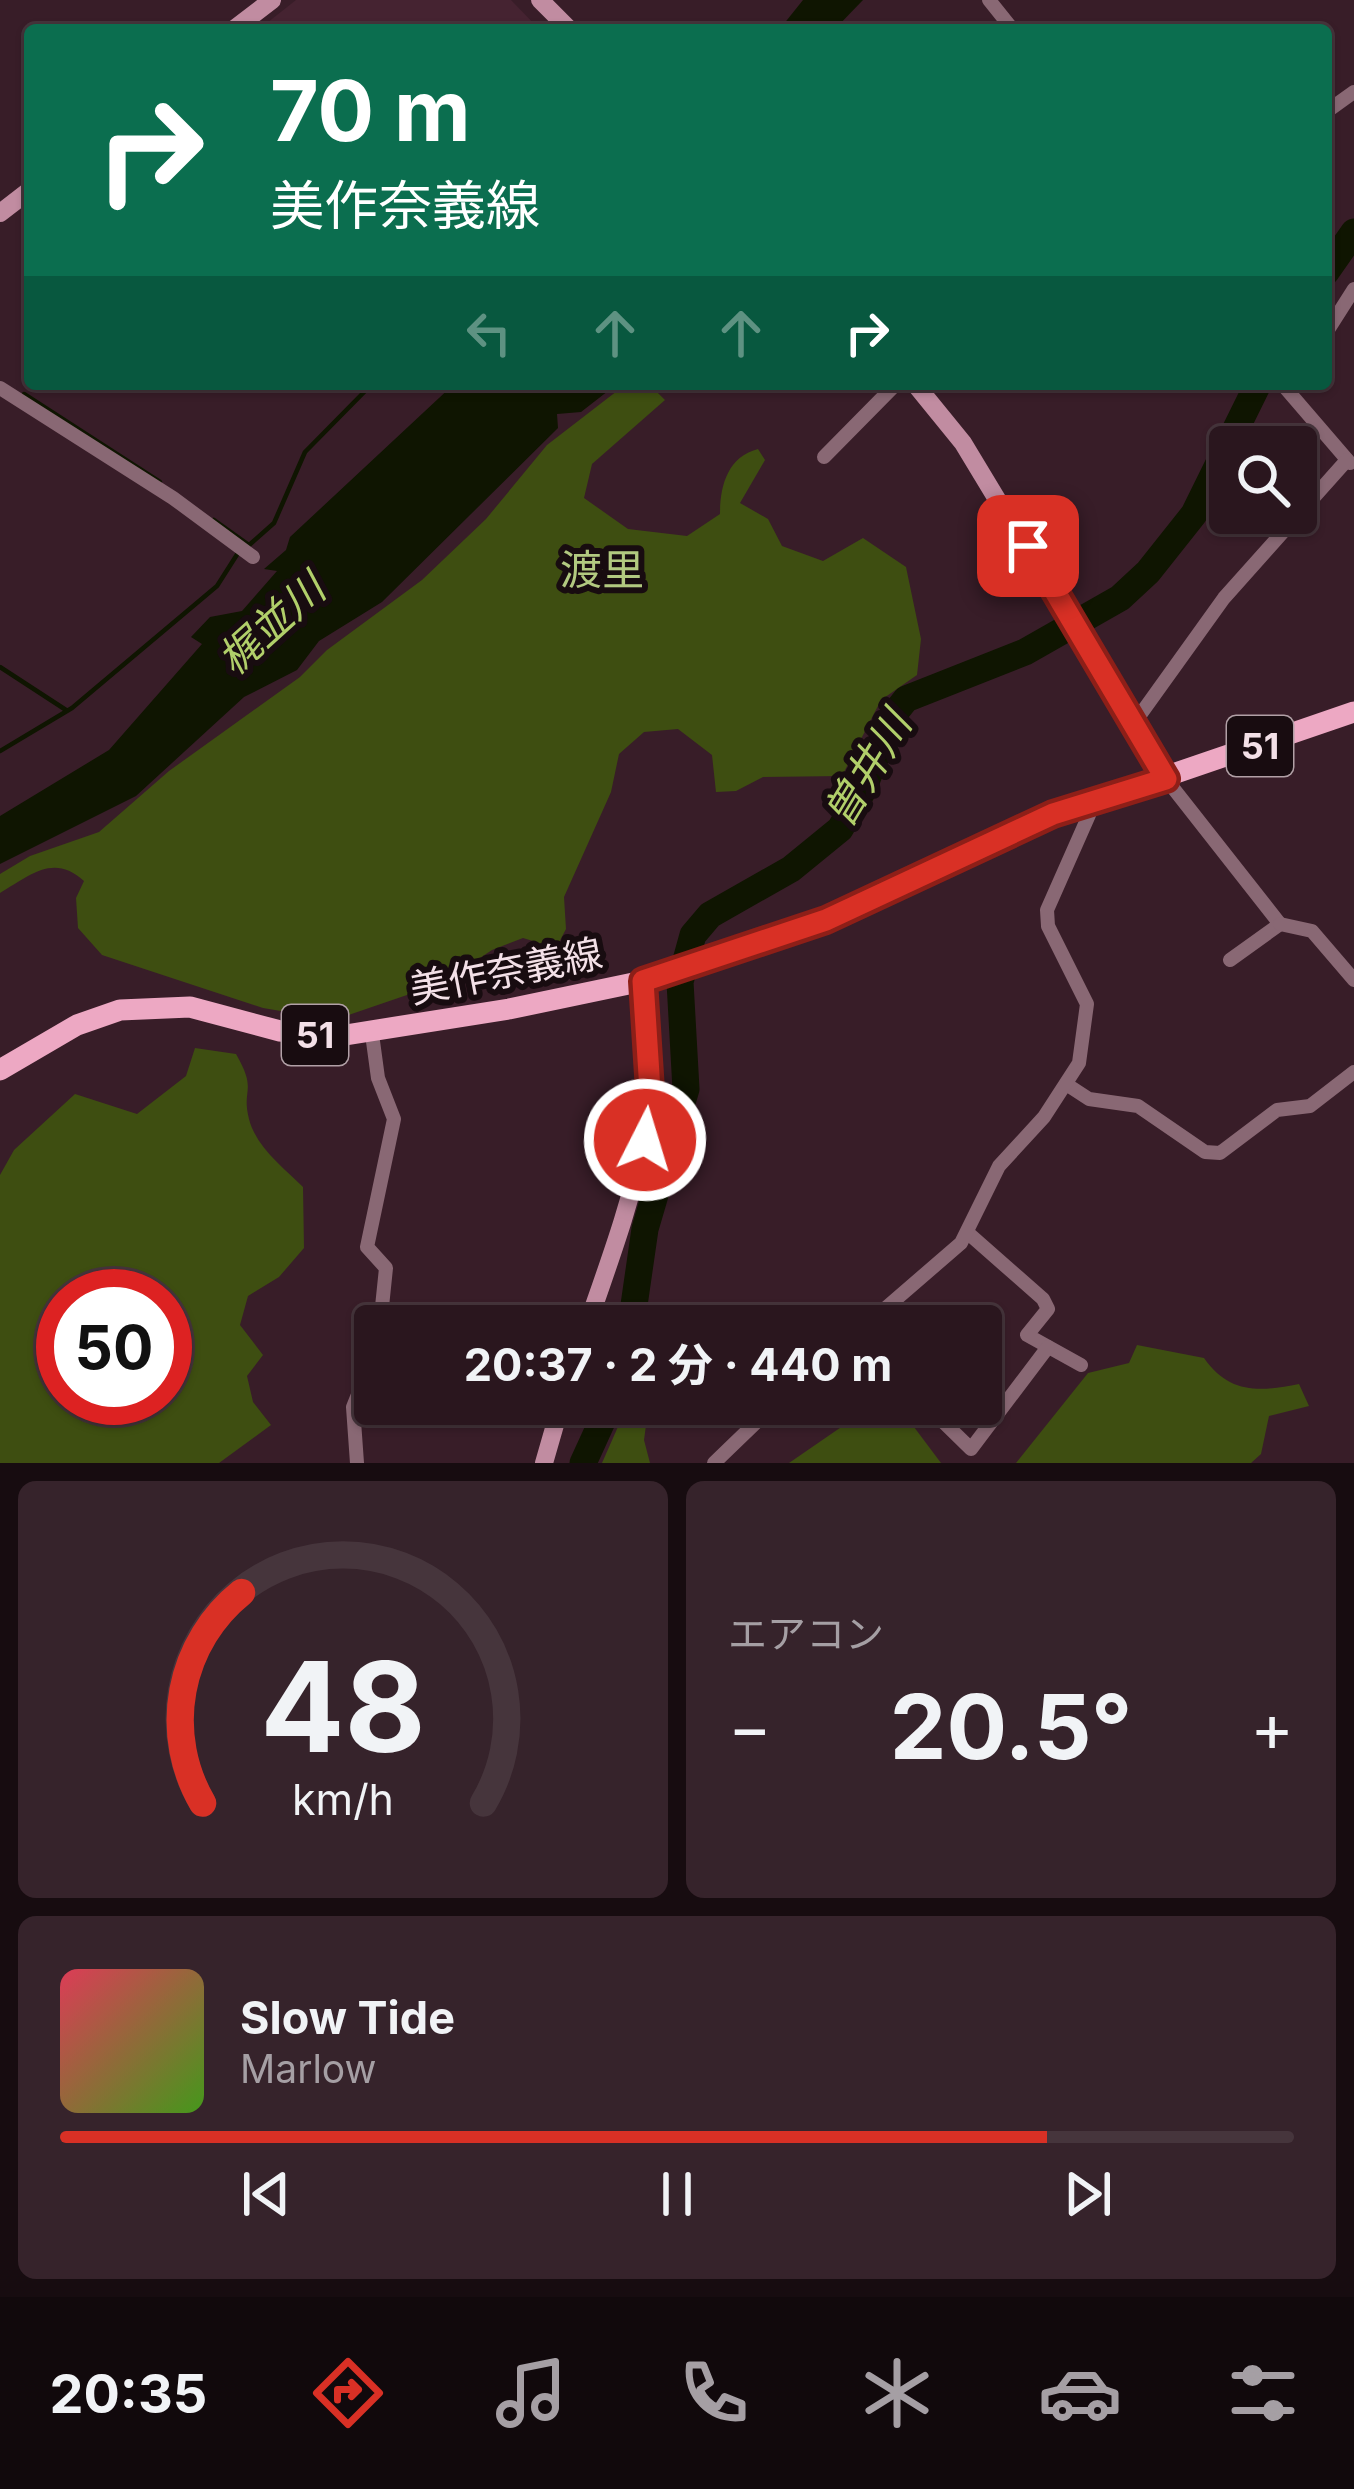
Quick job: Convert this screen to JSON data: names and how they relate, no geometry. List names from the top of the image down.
{
  "streets": {
    "main road": ["51", "美作奈義線"]
  },
  "districts": ["渡里"],
  "water": ["梶並川", "曽井川"],
  "page": {
    "turn": ["70 m", "美作奈義線"],
    "limit": "50",
    "trip": "20:37 · 2 分 · 440 m",
    "tile": "エアコン",
    "heat": ["−", "20.5°", "+"],
    "song": ["Slow Tide", "Marlow"],
    "tabs": "20:35",
    "gauge": ["48", "km/h"]
  }
}
